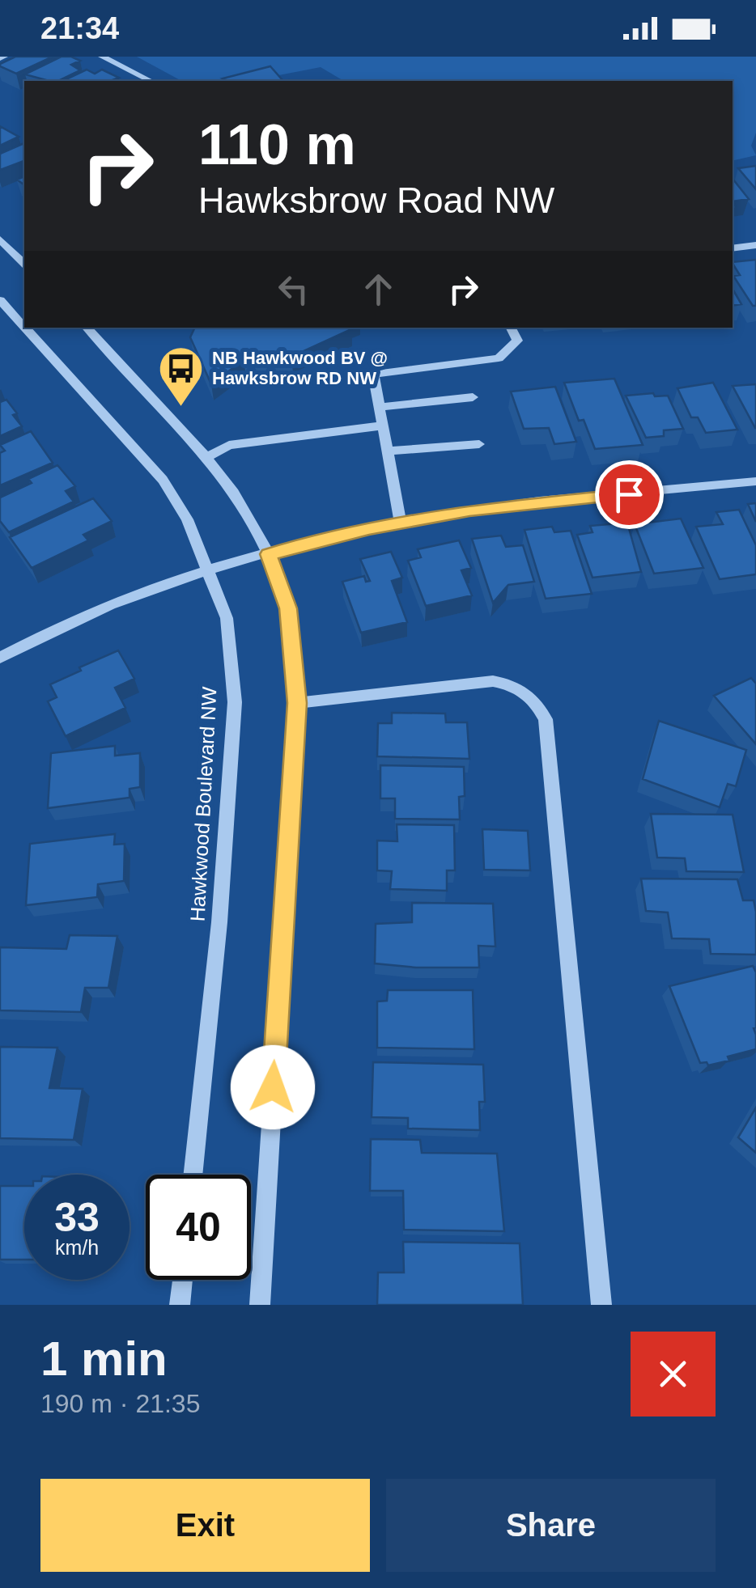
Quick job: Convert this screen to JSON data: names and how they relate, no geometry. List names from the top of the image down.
{
  "streets": {
    "street": ["Hawkwood Boulevard NW"]
  },
  "places": {
    "bus stop": ["NB Hawkwood BV @ Hawksbrow RD NW"]
  },
  "page": {
    "status": "21:34",
    "turn": ["110 m", "Hawksbrow Road NW"],
    "speed": "33 km/h",
    "limit": "40",
    "heading": ["1 min", "190 m · 21:35"],
    "buttons": ["Exit", "Share"]
  }
}
